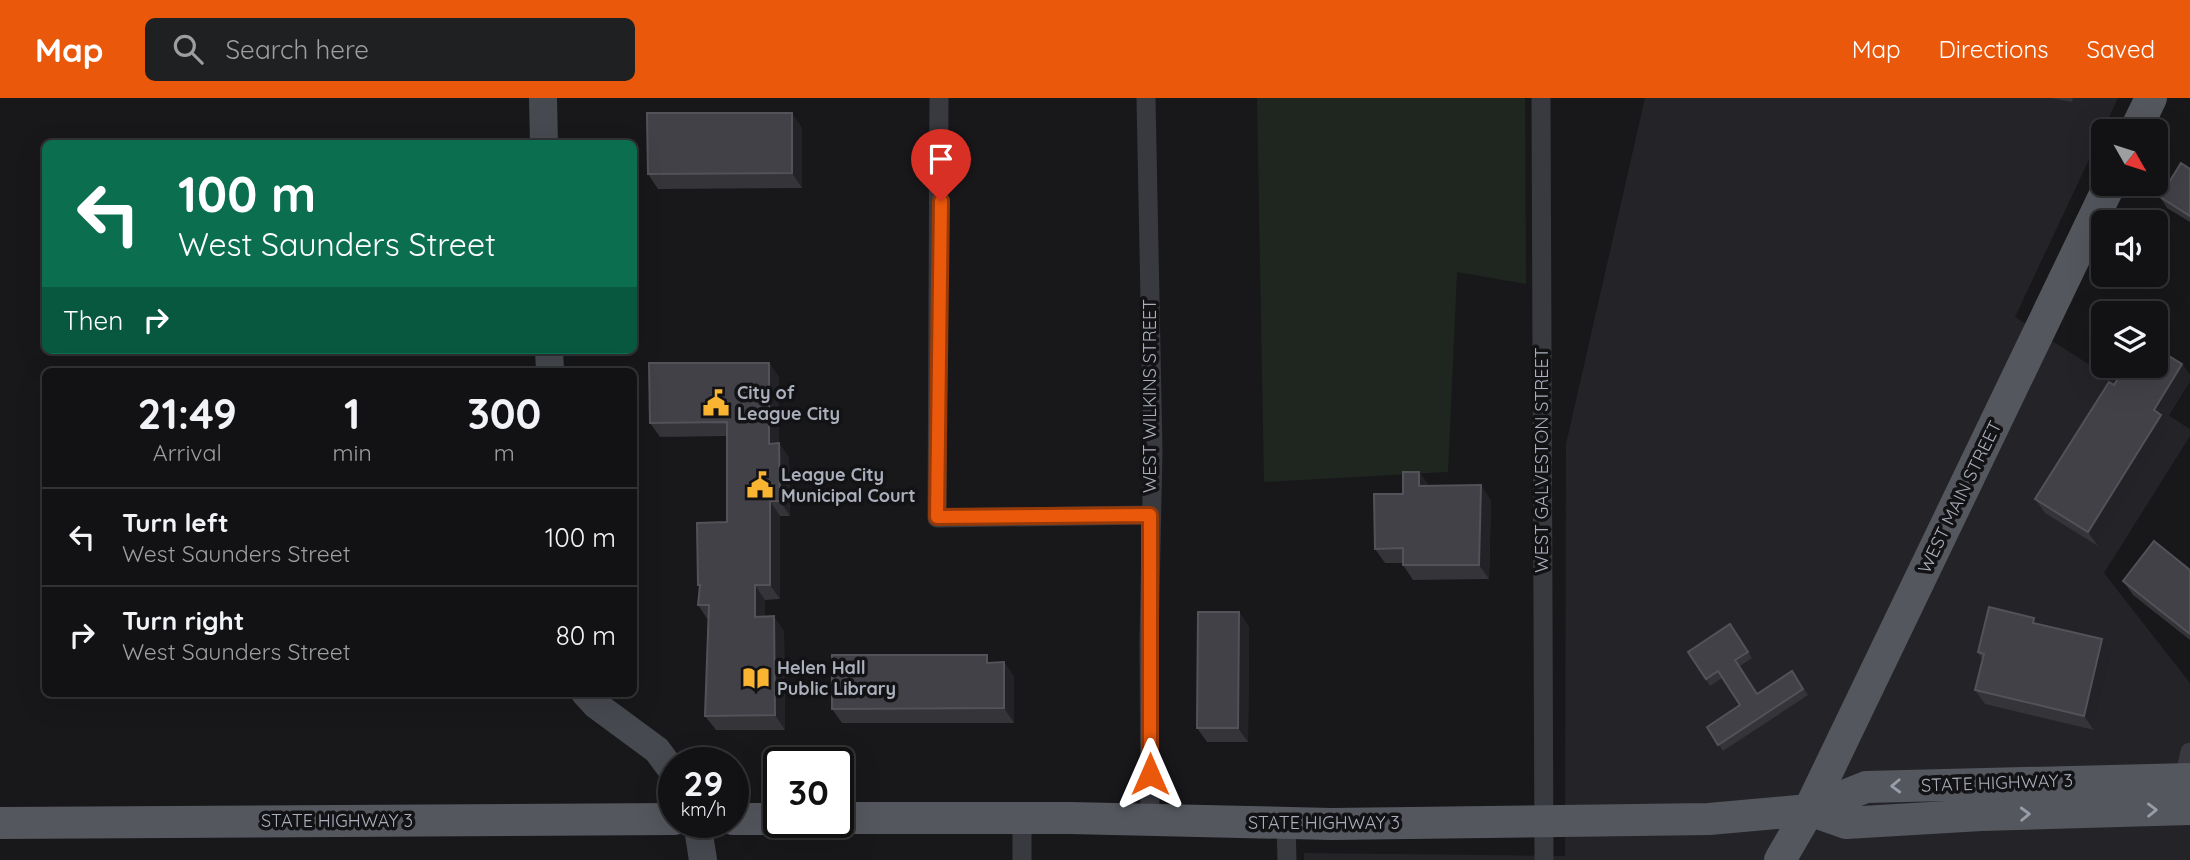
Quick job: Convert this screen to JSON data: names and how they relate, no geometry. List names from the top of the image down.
{
  "streets": {
    "main road": ["WEST MAIN STREET", "STATE HIGHWAY 3"],
    "street": ["WEST WILKINS STREET", "WEST GALVESTON STREET"]
  },
  "crossings": [
    ["WEST WILKINS STREET", "STATE HIGHWAY 3"],
    ["WEST GALVESTON STREET", "STATE HIGHWAY 3"],
    ["WEST MAIN STREET", "STATE HIGHWAY 3"]
  ],
  "places": {
    "public building": ["City of League City", "League City Municipal Court"],
    "library": ["Helen Hall Public Library"]
  },
  "north": "bottom right",
  "page": {
    "header": "Map",
    "search": "Search here",
    "nav": ["Map", "Directions", "Saved"],
    "turn": ["100 m", "West Saunders Street"],
    "then": "Then",
    "eta": [
      "21:49",
      "Arrival",
      "1",
      "min",
      "300",
      "m"
    ],
    "list": [
      {
        "name": "Turn left",
        "note": "West Saunders Street",
        "value": "100 m"
      },
      {
        "name": "Turn right",
        "note": "West Saunders Street",
        "value": "80 m"
      }
    ],
    "speed": "29 km/h",
    "limit": "30"
  }
}
